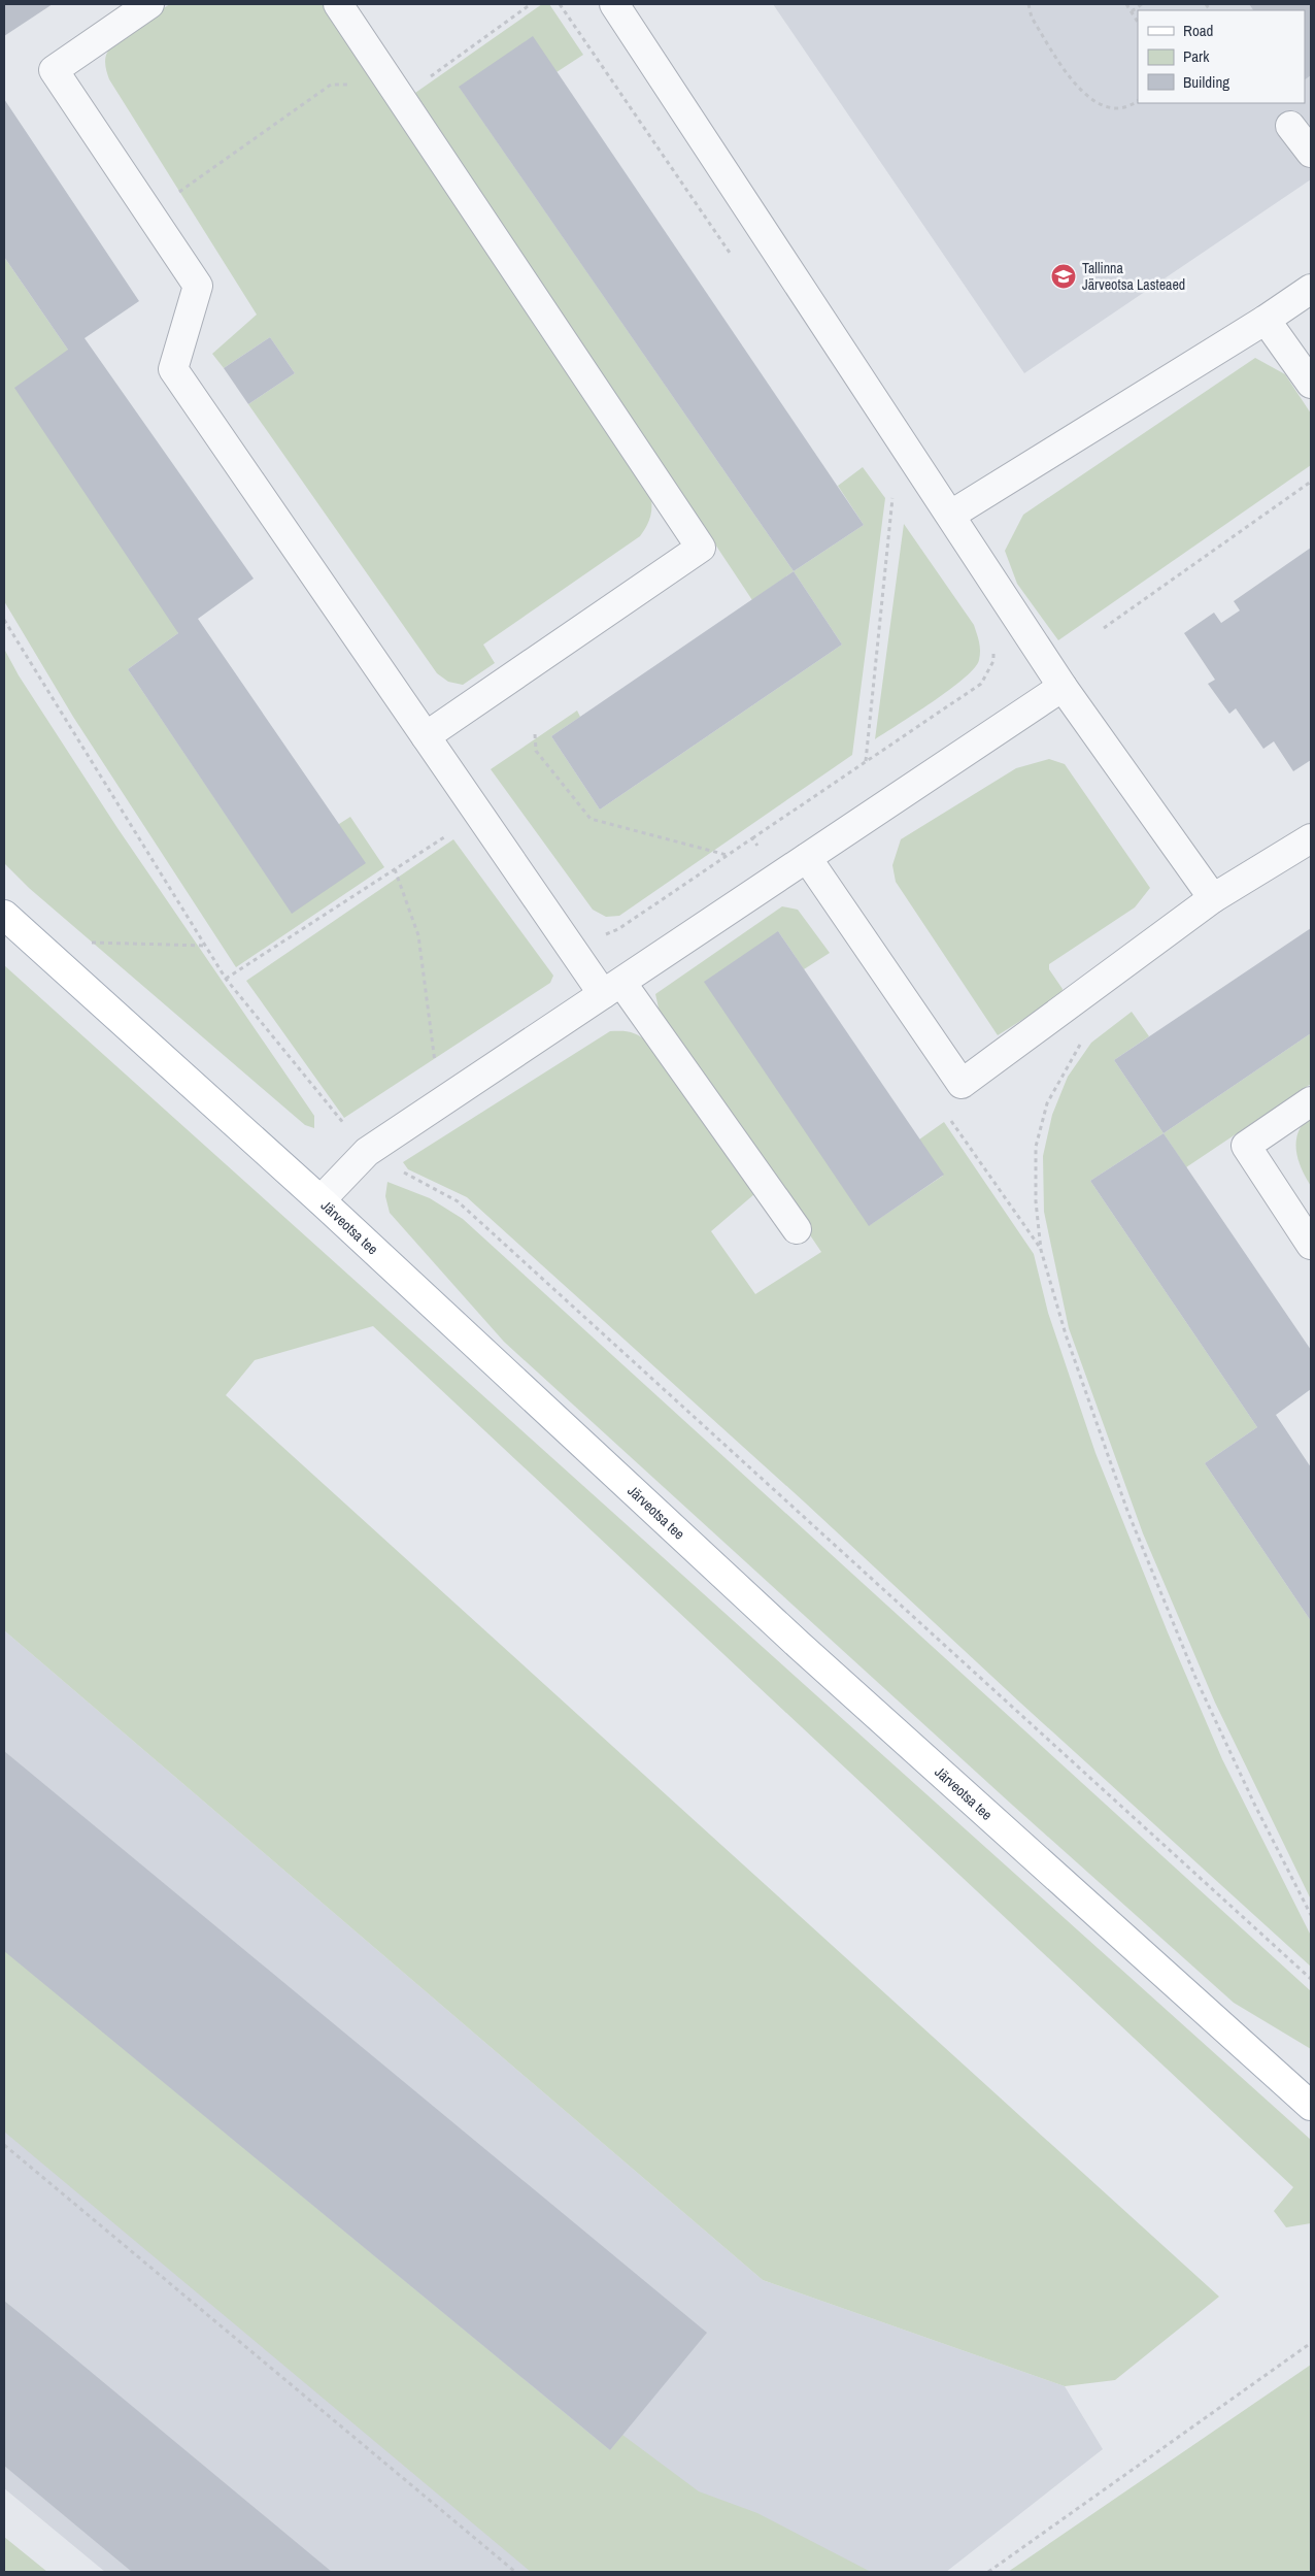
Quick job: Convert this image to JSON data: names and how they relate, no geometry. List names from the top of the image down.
{
  "streets": {
    "main road": ["Järveotsa tee"]
  },
  "places": {
    "school or university": ["Tallinna Järveotsa Lasteaed"]
  },
  "legend": ["Road", "Park", "Building"]
}
